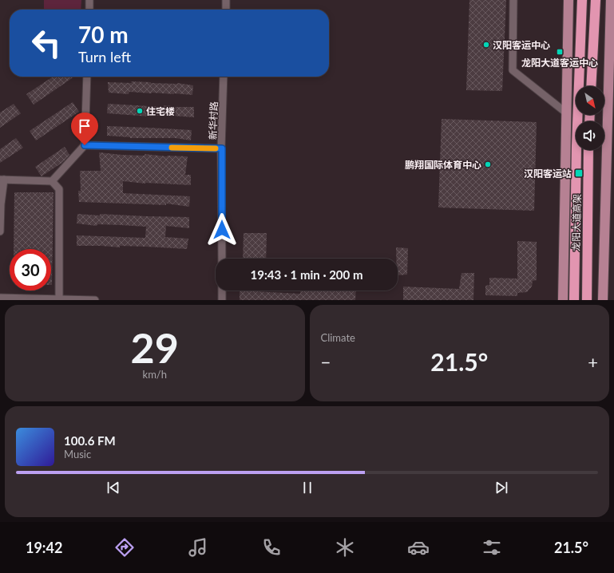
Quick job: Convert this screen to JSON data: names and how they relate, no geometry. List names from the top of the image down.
{
  "streets": {
    "highway": ["龙阳大道高架"],
    "street": ["新华村路"]
  },
  "places": {
    "other": ["汉阳客运中心", "住宅楼", "鹏翔国际体育中心"],
    "transit": ["龙阳大道客运中心", "汉阳客运站"]
  },
  "north": "bottom right",
  "page": {
    "turn": ["70 m", "Turn left"],
    "limit": "30",
    "trip": "19:43 · 1 min · 200 m",
    "tile": [
      ["29", "km/h"],
      "Climate"
    ],
    "heat": ["−", "21.5°", "+"],
    "song": ["100.6 FM", "Music"],
    "tabs": ["19:42", "21.5°"]
  }
}
